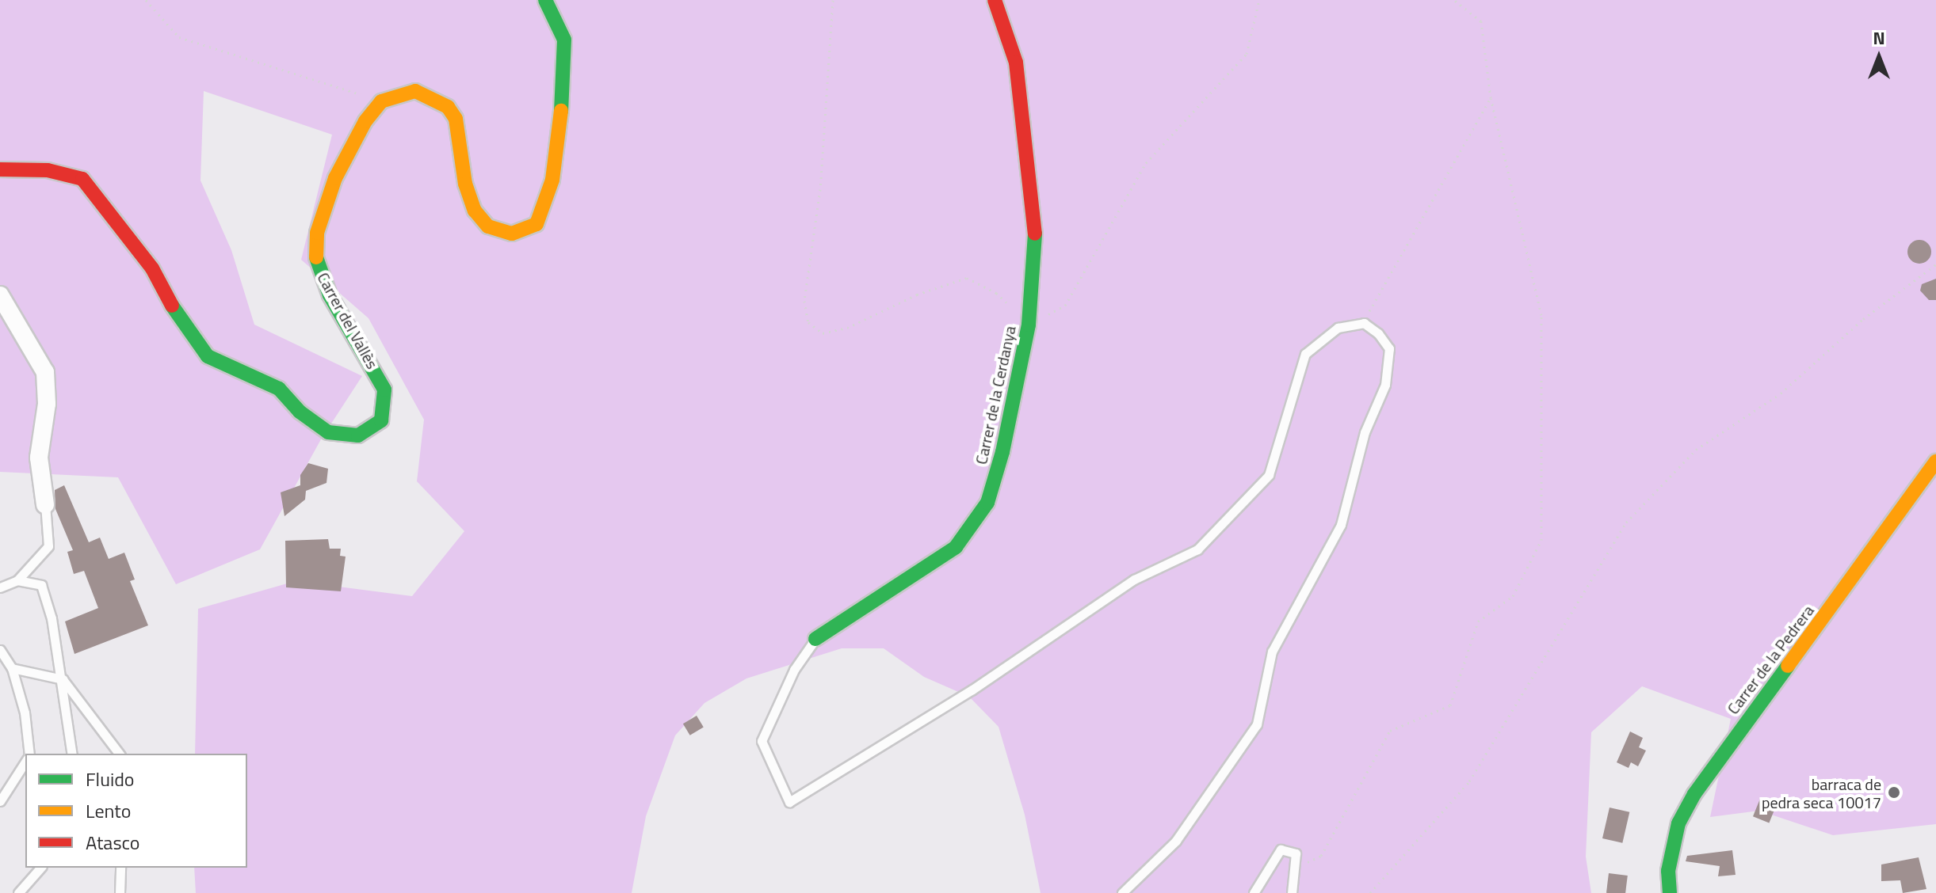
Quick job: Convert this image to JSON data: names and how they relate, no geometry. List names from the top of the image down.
{
  "streets": {
    "street": ["Carrer del Vallès", "Carrer de la Cerdanya", "Carrer de la Pedrera"]
  },
  "places": ["barraca de pedra seca 10017"],
  "legend": ["Fluido", "Lento", "Atasco"],
  "north": "top"
}
